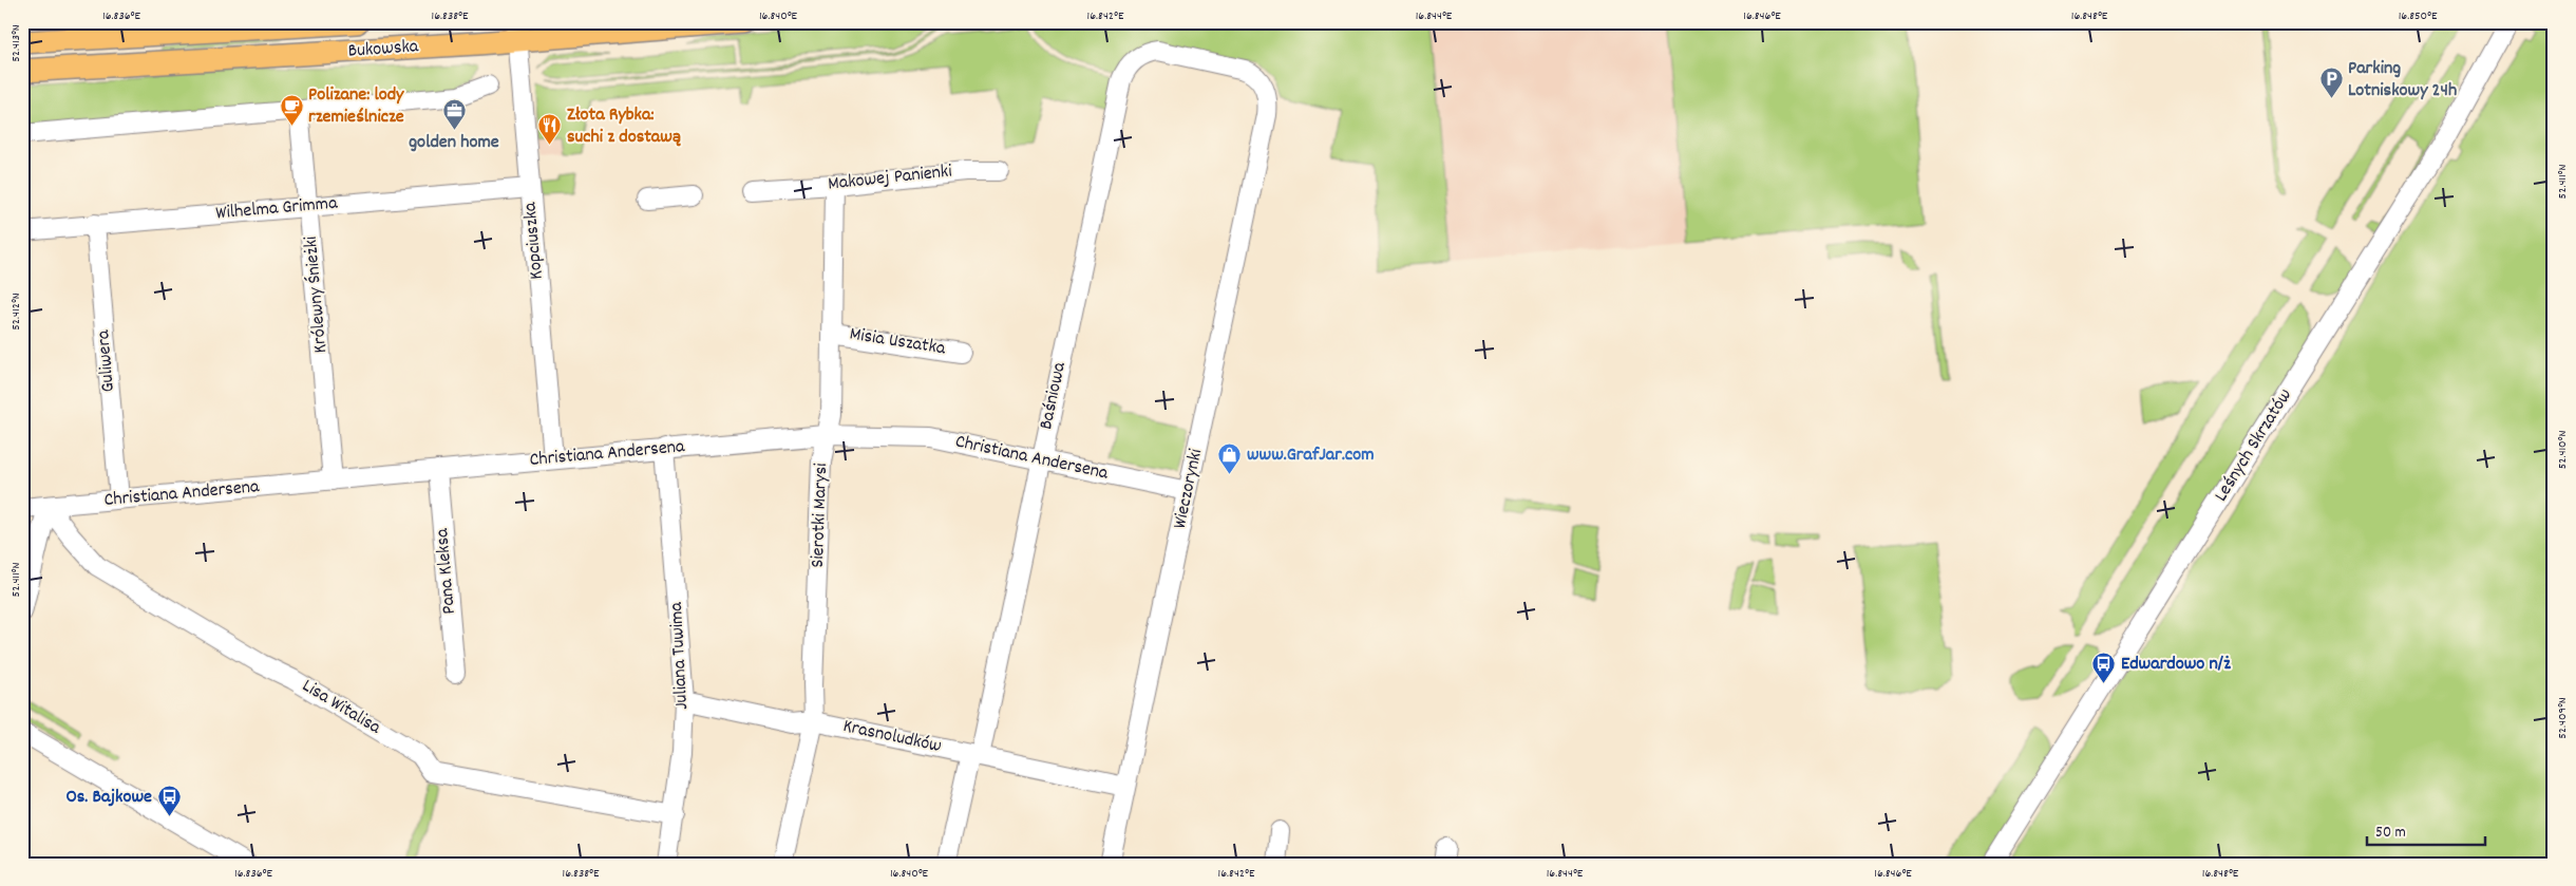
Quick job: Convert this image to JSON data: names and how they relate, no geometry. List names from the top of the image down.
{
  "streets": {
    "main road": ["Bukowska"],
    "street": [
      "Makowej Panienki",
      "Wilhelma Grimma",
      "Kopciuszka",
      "Królewny Śnieżki",
      "Misia Uszatka",
      "Guliwera",
      "Baśniowa",
      "Leśnych Skrzatów",
      "Christiana Andersena",
      "Wieczorynki",
      "Sierotki Marysi",
      "Pana Kleksa",
      "Juliana Tuwima",
      "Lisa Witalisa",
      "Krasnoludków"
    ]
  },
  "crossings": [
    ["Bukowska", "Kopciuszka"],
    ["Makowej Panienki", "Sierotki Marysi"],
    ["Wilhelma Grimma", "Kopciuszka"],
    ["Wilhelma Grimma", "Królewny Śnieżki"],
    ["Wilhelma Grimma", "Guliwera"],
    ["Kopciuszka", "Christiana Andersena"],
    ["Królewny Śnieżki", "Christiana Andersena"],
    ["Misia Uszatka", "Sierotki Marysi"],
    ["Guliwera", "Christiana Andersena"],
    ["Baśniowa", "Christiana Andersena"],
    ["Baśniowa", "Wieczorynki"],
    ["Baśniowa", "Krasnoludków"],
    ["Christiana Andersena", "Wieczorynki"],
    ["Christiana Andersena", "Sierotki Marysi"],
    ["Christiana Andersena", "Pana Kleksa"],
    ["Christiana Andersena", "Juliana Tuwima"],
    ["Christiana Andersena", "Lisa Witalisa"],
    ["Wieczorynki", "Krasnoludków"],
    ["Sierotki Marysi", "Krasnoludków"],
    ["Juliana Tuwima", "Lisa Witalisa"],
    ["Juliana Tuwima", "Krasnoludków"]
  ],
  "places": {
    "parking": ["Parking Lotniskowy 24h"],
    "cafe": ["Polizane: lody rzemieślnicze"],
    "office": ["golden home"],
    "restaurant": ["Złota Rybka: suchi z dostawą"],
    "shop": ["www.GrafJar.com"],
    "bus stop": ["Edwardowo n/ż", "Os. Bajkowe"]
  },
  "scale_bar": "50 m",
  "coordinates": [
    "16.836°E",
    "16.838°E",
    "16.840°E",
    "16.842°E",
    "16.844°E",
    "16.846°E",
    "16.848°E",
    "16.850°E",
    "52.413°N",
    "52.411°N",
    "52.412°N",
    "52.410°N",
    "52.409°N"
  ]
}
